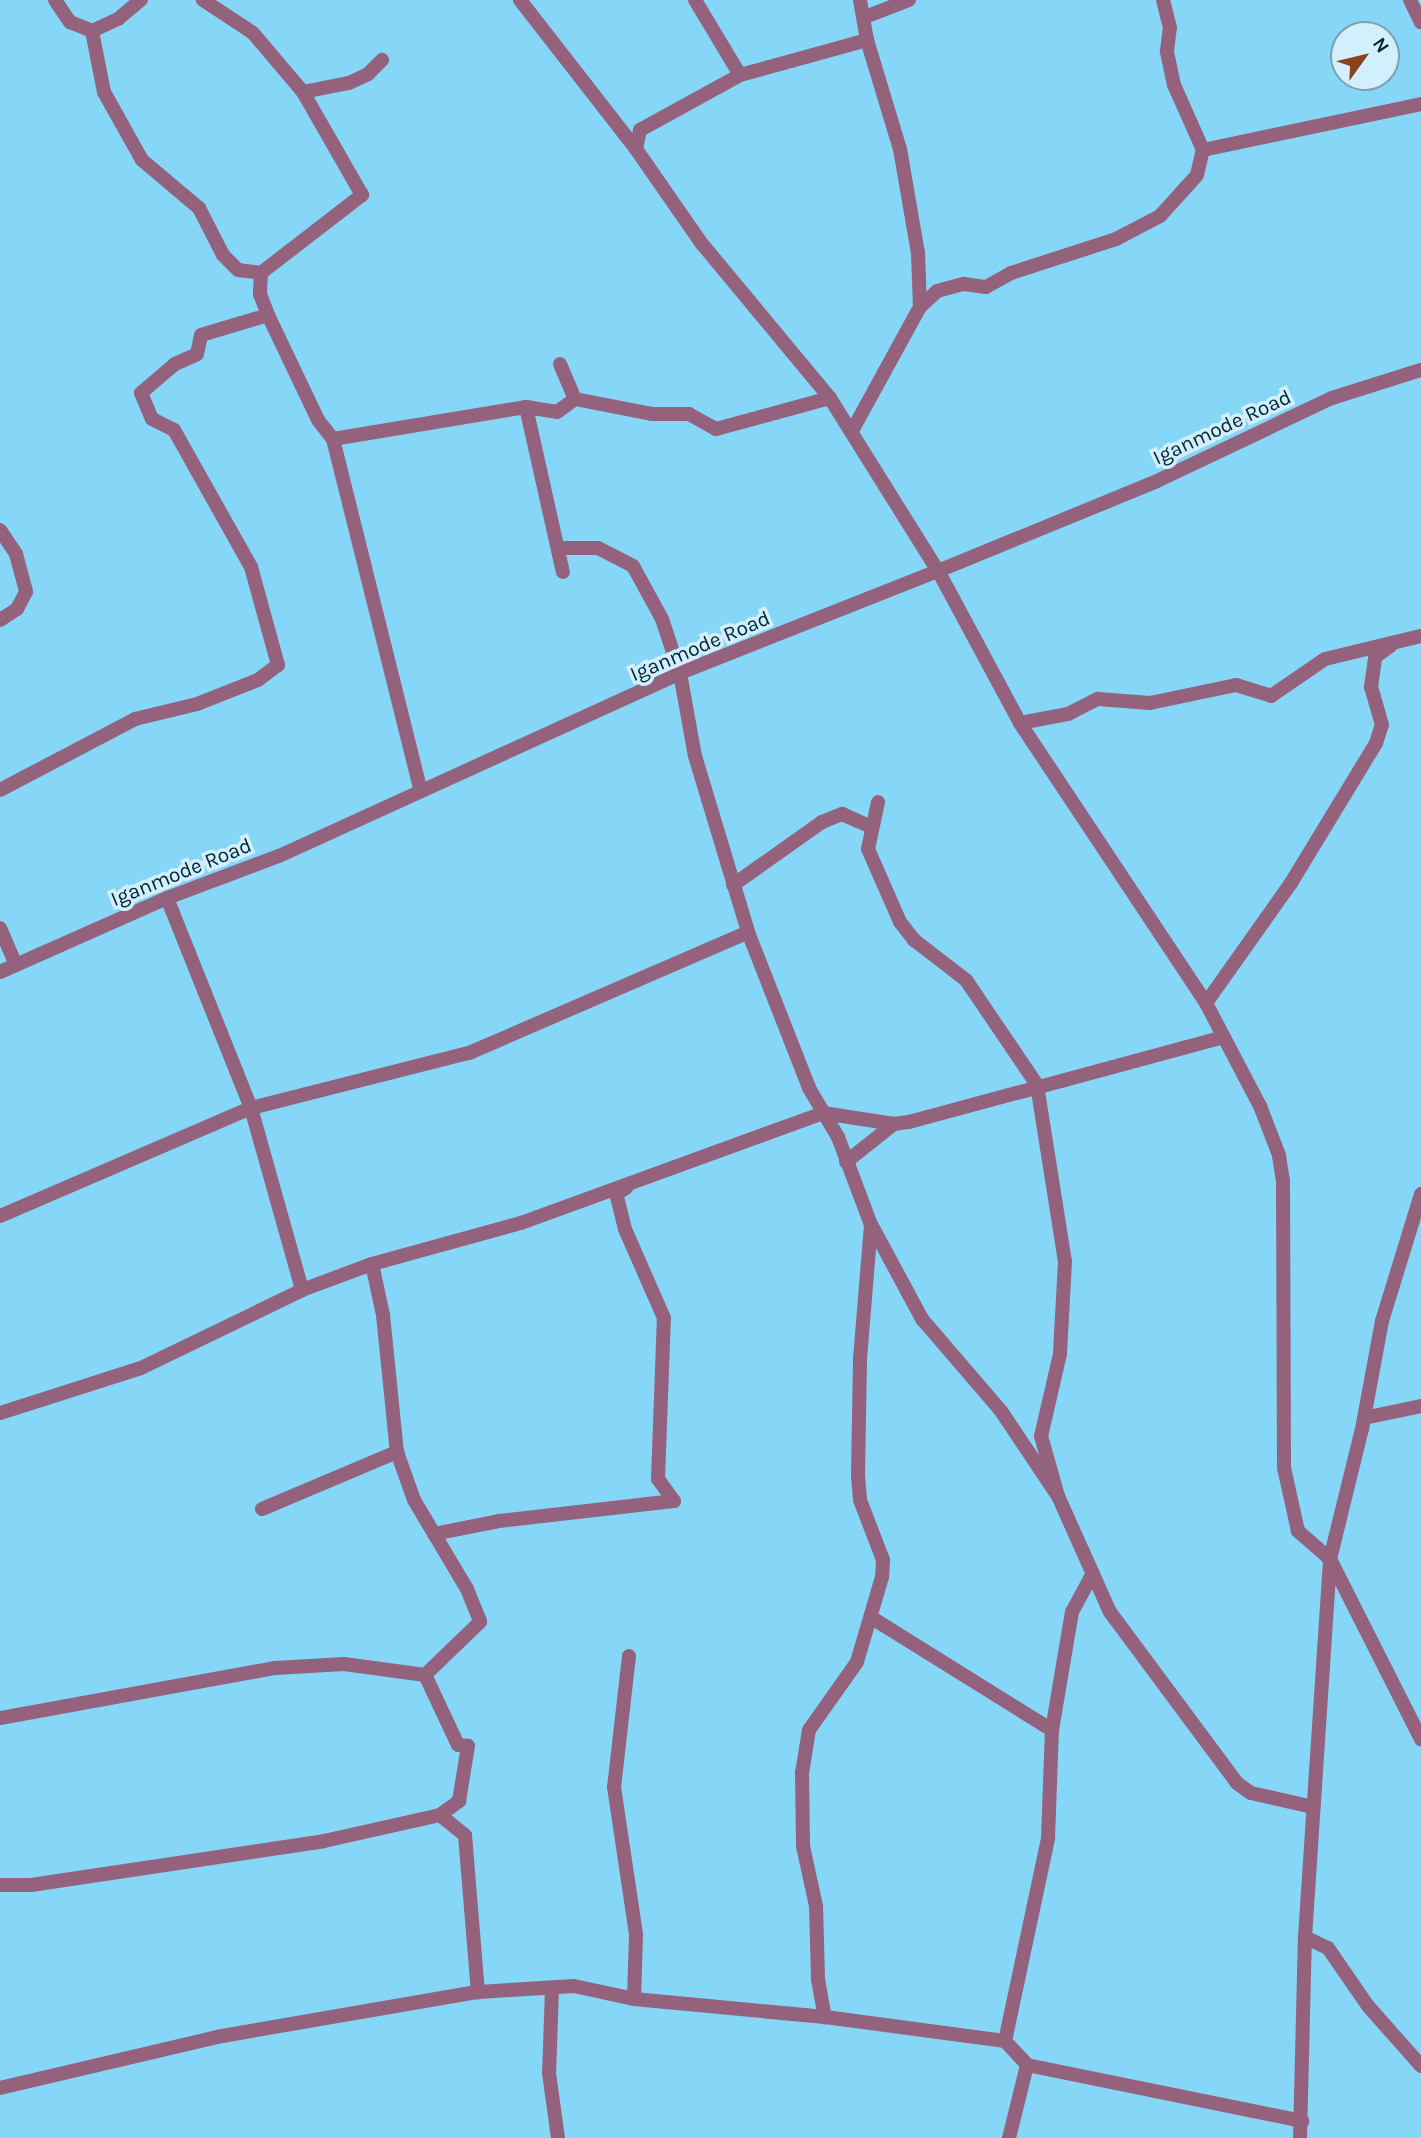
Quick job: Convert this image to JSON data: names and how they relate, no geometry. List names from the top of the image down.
{
  "streets": {
    "street": ["Iganmode Road"]
  },
  "north": "top right"
}
